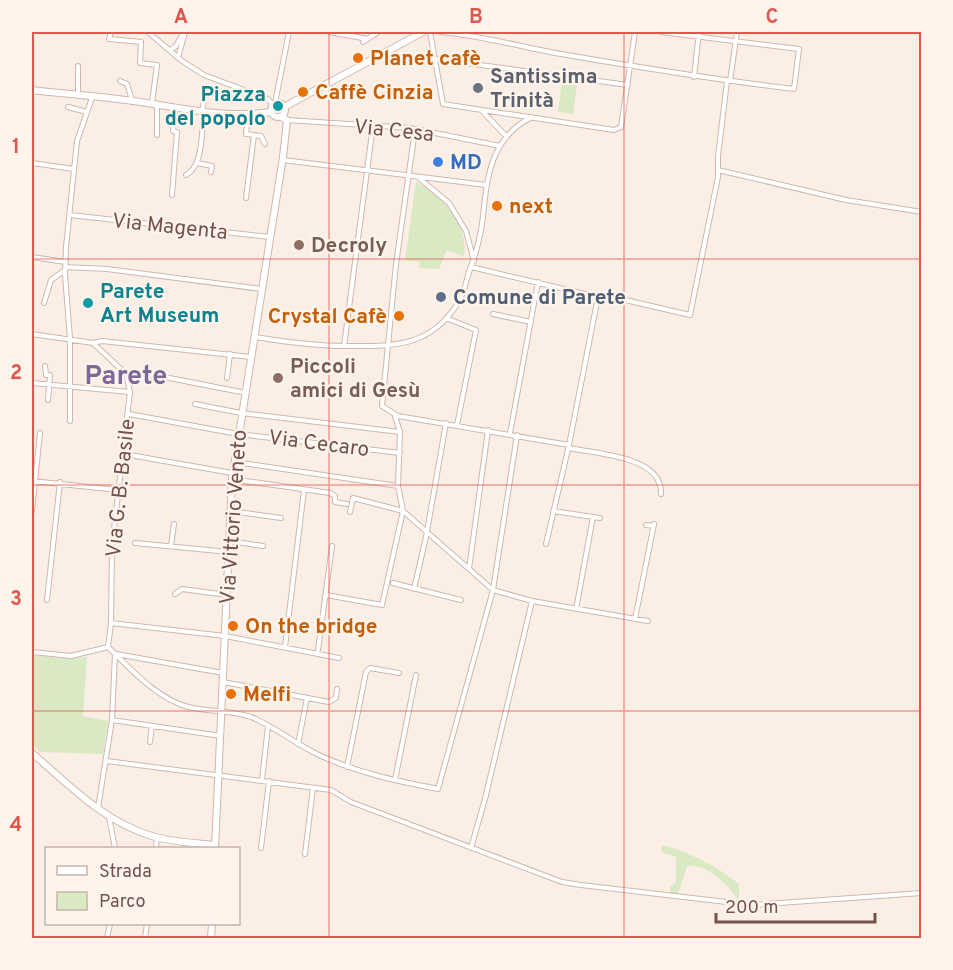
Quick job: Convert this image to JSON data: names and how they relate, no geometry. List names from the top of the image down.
{
  "streets": {
    "street": [
      "Via Cesa",
      "Via Magenta",
      "Via Cecaro",
      "Via G. B. Basile",
      "Via Vittorio Veneto"
    ]
  },
  "crossings": [
    ["Via Cesa", "Via Vittorio Veneto"],
    ["Via Magenta", "Via Vittorio Veneto"],
    ["Via Cecaro", "Via G. B. Basile"],
    ["Via Cecaro", "Via Vittorio Veneto"]
  ],
  "districts": ["Parete"],
  "places": [
    "Planet cafè",
    "Santissima Trinità",
    "Caffè Cinzia",
    "Piazza del popolo",
    "MD",
    "next",
    "Decroly",
    "Comune di Parete",
    "Parete Art Museum",
    "Crystal Cafè",
    "Piccoli amici di Gesù",
    "On the bridge",
    "Melfi"
  ],
  "legend": ["Strada", "Parco"],
  "scale_bar": "200 m",
  "grid": {
    "columns": ["A", "B", "C"],
    "rows": [
      "1",
      "2",
      "3",
      "4"
    ]
  }
}
